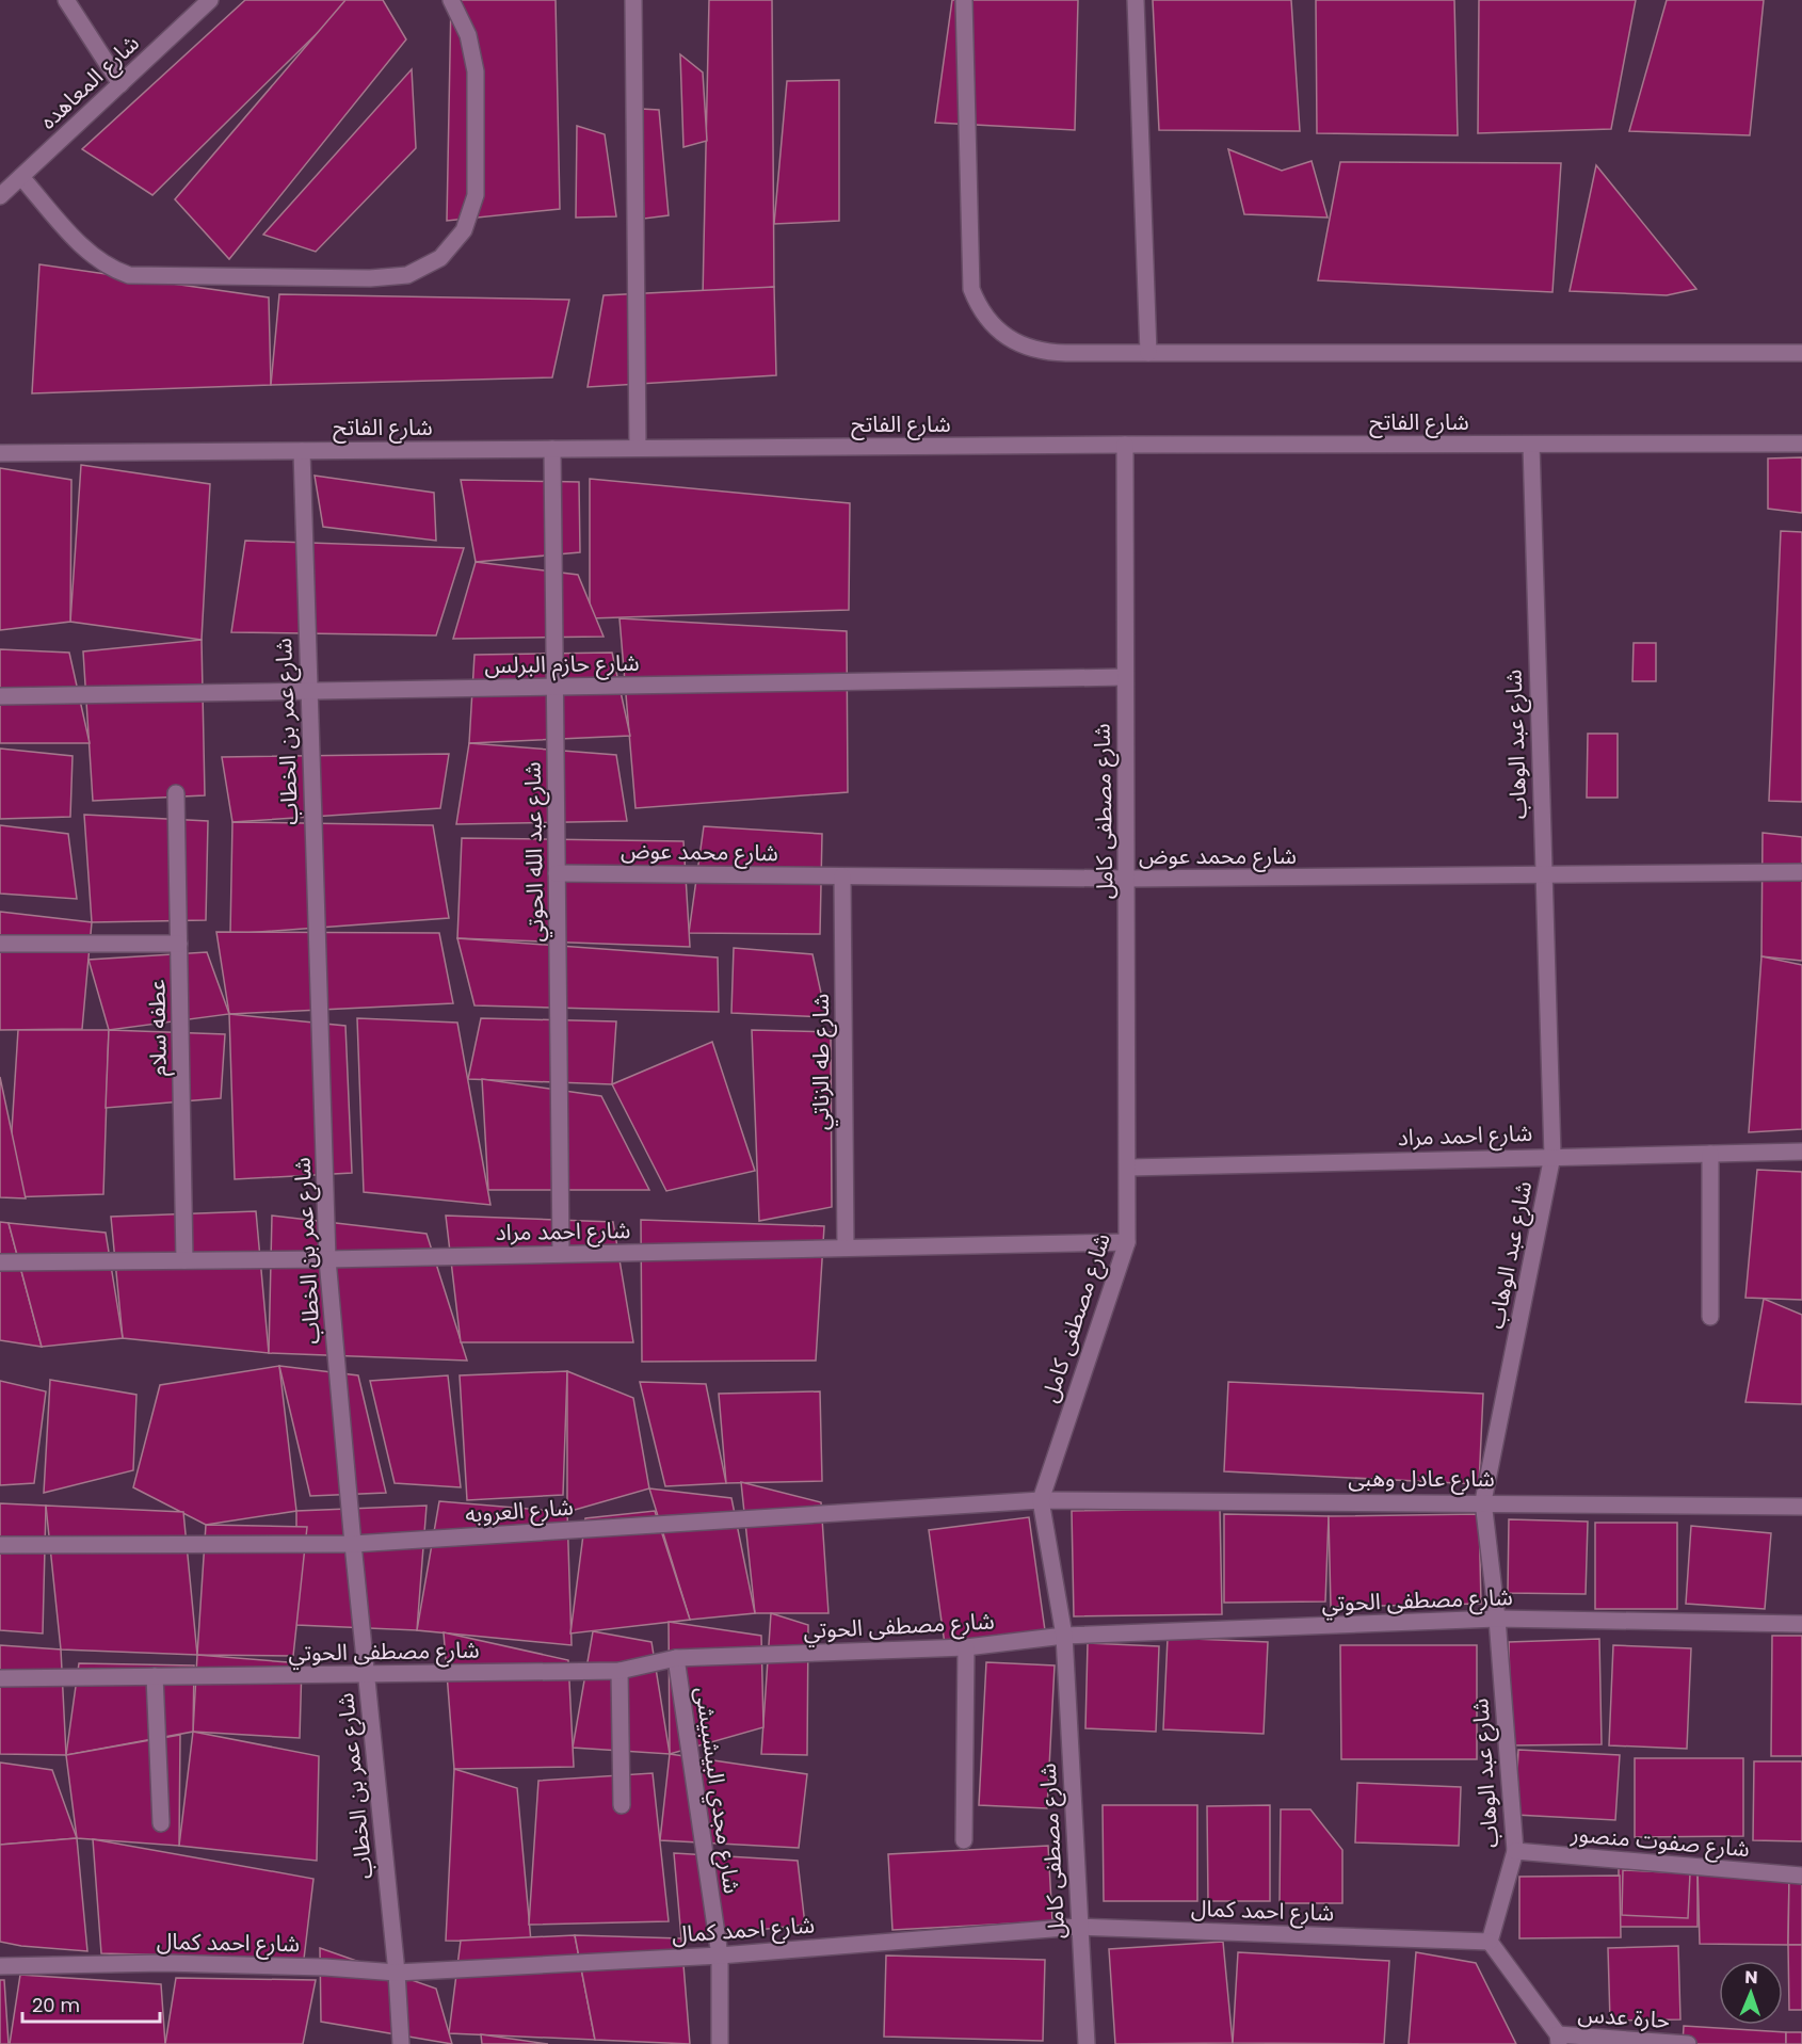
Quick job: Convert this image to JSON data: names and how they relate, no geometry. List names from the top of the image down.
{
  "streets": {
    "street": [
      "شارع المعاهده",
      "شارع الفاتح",
      "شارع حازم البرلس",
      "شارع عمر بن الخطاب",
      "شارع عبد الوهاب",
      "شارع مصطفى كامل",
      "شارع عبد الله الحوتي",
      "شارع محمد عوض",
      "عطفه سلام",
      "شارع طه الزناتي",
      "شارع احمد مراد",
      "شارع عادل وهبى",
      "شارع العروبه",
      "شارع مصطفى الحوتي",
      "شارع مجدي البيشبيشى",
      "شارع صفوت منصور",
      "شارع احمد كمال",
      "حارة عدس"
    ]
  },
  "crossings": [
    ["شارع الفاتح", "شارع عمر بن الخطاب"],
    ["شارع الفاتح", "شارع عبد الوهاب"],
    ["شارع الفاتح", "شارع مصطفى كامل"],
    ["شارع الفاتح", "شارع عبد الله الحوتي"],
    ["شارع حازم البرلس", "شارع عمر بن الخطاب"],
    ["شارع حازم البرلس", "شارع مصطفى كامل"],
    ["شارع حازم البرلس", "شارع عبد الله الحوتي"],
    ["شارع عمر بن الخطاب", "شارع احمد مراد"],
    ["شارع عمر بن الخطاب", "شارع العروبه"],
    ["شارع عمر بن الخطاب", "شارع مصطفى الحوتي"],
    ["شارع عمر بن الخطاب", "شارع احمد كمال"],
    ["شارع عبد الوهاب", "شارع محمد عوض"],
    ["شارع عبد الوهاب", "شارع احمد مراد"],
    ["شارع عبد الوهاب", "شارع عادل وهبى"],
    ["شارع عبد الوهاب", "شارع مصطفى الحوتي"],
    ["شارع عبد الوهاب", "شارع صفوت منصور"],
    ["شارع عبد الوهاب", "شارع احمد كمال"],
    ["شارع مصطفى كامل", "شارع محمد عوض"],
    ["شارع مصطفى كامل", "شارع احمد مراد"],
    ["شارع مصطفى كامل", "شارع عادل وهبى"],
    ["شارع مصطفى كامل", "شارع العروبه"],
    ["شارع مصطفى كامل", "شارع مصطفى الحوتي"],
    ["شارع مصطفى كامل", "شارع احمد كمال"],
    ["شارع عبد الله الحوتي", "شارع محمد عوض"],
    ["شارع عبد الله الحوتي", "شارع احمد مراد"],
    ["شارع محمد عوض", "شارع طه الزناتي"],
    ["عطفه سلام", "شارع احمد مراد"],
    ["شارع طه الزناتي", "شارع احمد مراد"],
    ["شارع عادل وهبى", "شارع العروبه"],
    ["شارع مصطفى الحوتي", "شارع مجدي البيشبيشى"],
    ["شارع مجدي البيشبيشى", "شارع احمد كمال"]
  ],
  "scale_bar": "20 m",
  "north": "top"
}
